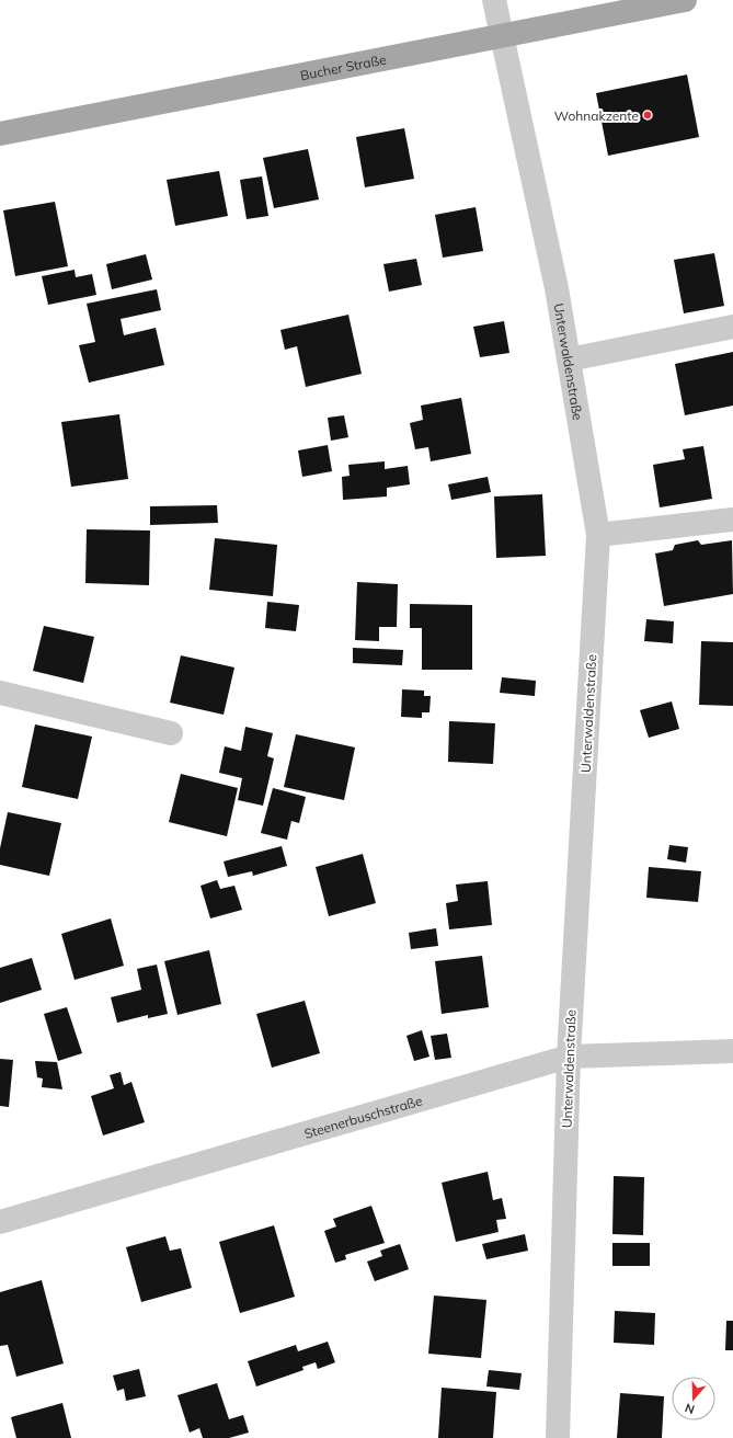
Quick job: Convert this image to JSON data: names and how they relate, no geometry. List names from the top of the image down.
{
  "streets": {
    "main road": ["Bucher Straße"],
    "street": ["Unterwaldenstraße", "Steenerbuschstraße"]
  },
  "crossings": [
    ["Bucher Straße", "Unterwaldenstraße"],
    ["Unterwaldenstraße", "Steenerbuschstraße"]
  ],
  "places": ["Wohnakzente"],
  "north": "bottom"
}
